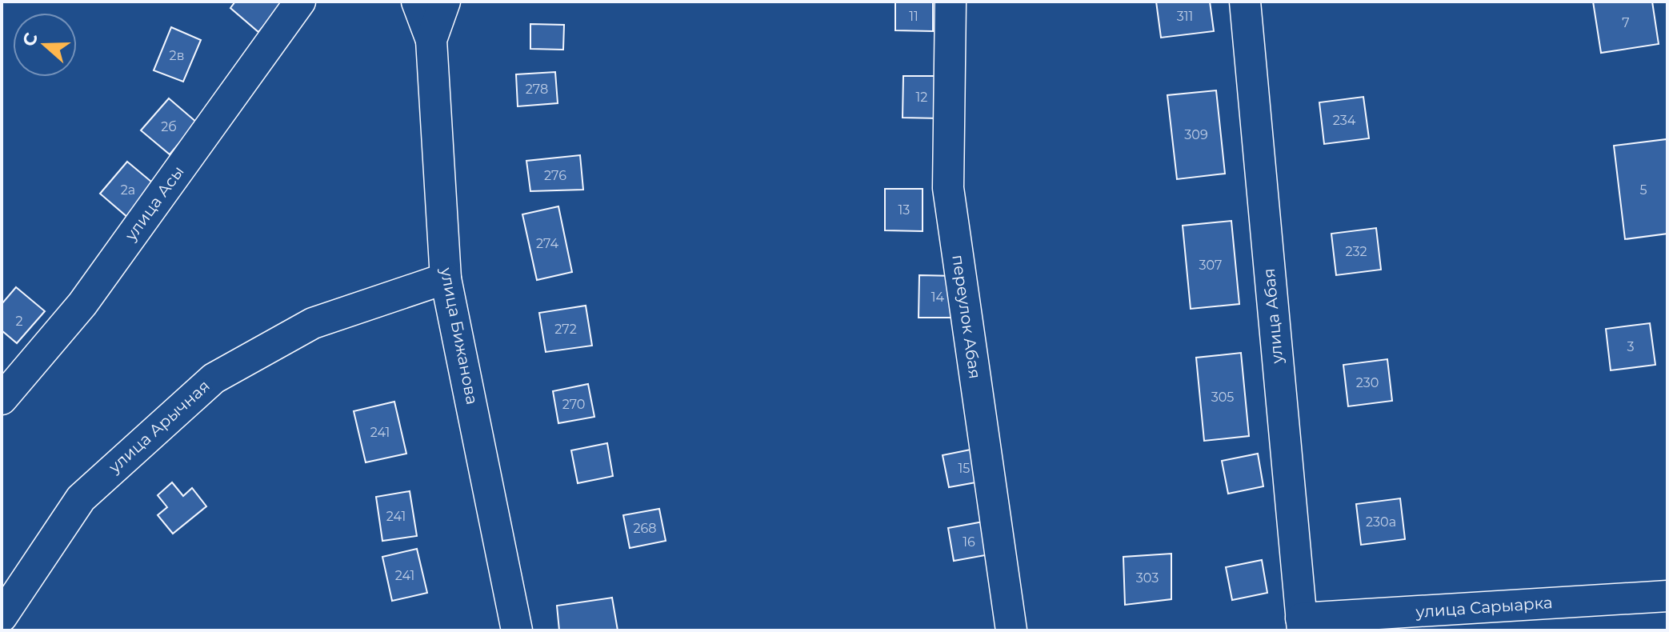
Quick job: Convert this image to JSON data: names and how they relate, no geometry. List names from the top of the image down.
{
  "streets": {
    "street": [
      "улица Асы",
      "улица Абая",
      "переулок Абая",
      "улица Бижанова",
      "улица Арычная",
      "улица Сарыарка"
    ]
  },
  "crossings": [
    ["улица Абая", "улица Сарыарка"],
    ["улица Бижанова", "улица Арычная"]
  ],
  "house_numbers": [
    "11",
    "311",
    "7",
    "2в",
    "278",
    "12",
    "234",
    "2б",
    "309",
    "276",
    "2а",
    "5",
    "13",
    "274",
    "232",
    "307",
    "14",
    "2",
    "272",
    "3",
    "230",
    "305",
    "270",
    "241",
    "15",
    "241",
    "230а",
    "268",
    "16",
    "241",
    "303"
  ],
  "north": "left"
}
